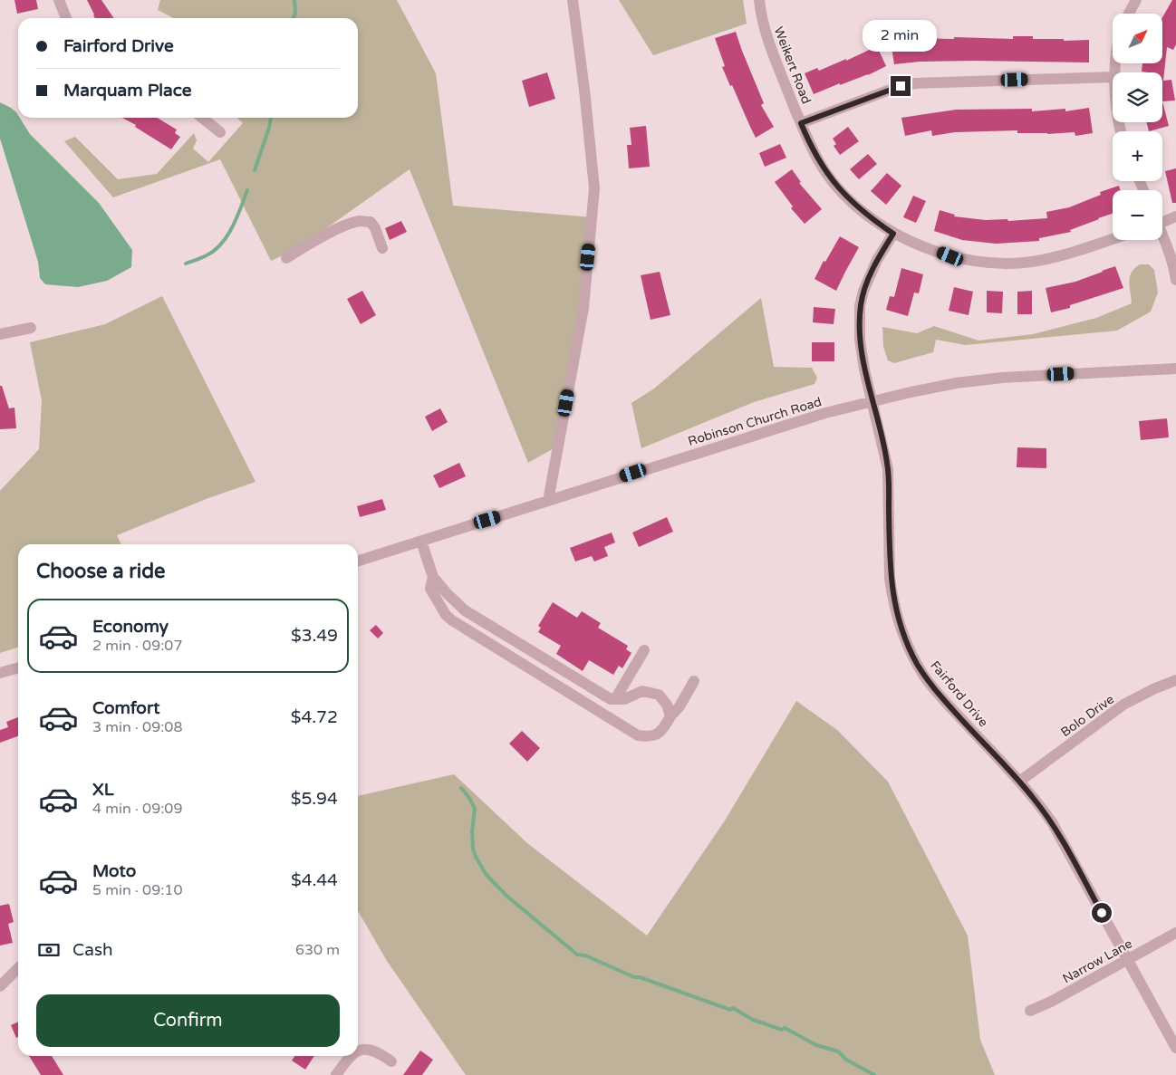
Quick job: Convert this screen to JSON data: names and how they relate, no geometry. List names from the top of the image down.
{
  "streets": {
    "street": [
      "Weikert Road",
      "Robinson Church Road",
      "Fairford Drive",
      "Bolo Drive",
      "Narrow Lane"
    ]
  },
  "crossings": [
    ["Weikert Road", "Fairford Drive"],
    ["Robinson Church Road", "Fairford Drive"],
    ["Fairford Drive", "Bolo Drive"],
    ["Fairford Drive", "Narrow Lane"]
  ],
  "north": "top right",
  "page": {
    "map_buttons": ["+", "−"],
    "banner": ["Fairford Drive", "Marquam Place"],
    "bubble": "2 min",
    "heading": "Choose a ride",
    "list": [
      {
        "name": "Economy",
        "note": "2 min · 09:07",
        "value": "$3.49"
      },
      {
        "name": "Comfort",
        "note": "3 min · 09:08",
        "value": "$4.72"
      },
      {
        "name": "XL",
        "note": "4 min · 09:09",
        "value": "$5.94"
      },
      {
        "name": "Moto",
        "note": "5 min · 09:10",
        "value": "$4.44"
      }
    ],
    "pay": ["Cash", "630 m"],
    "buttons": "Confirm"
  }
}
